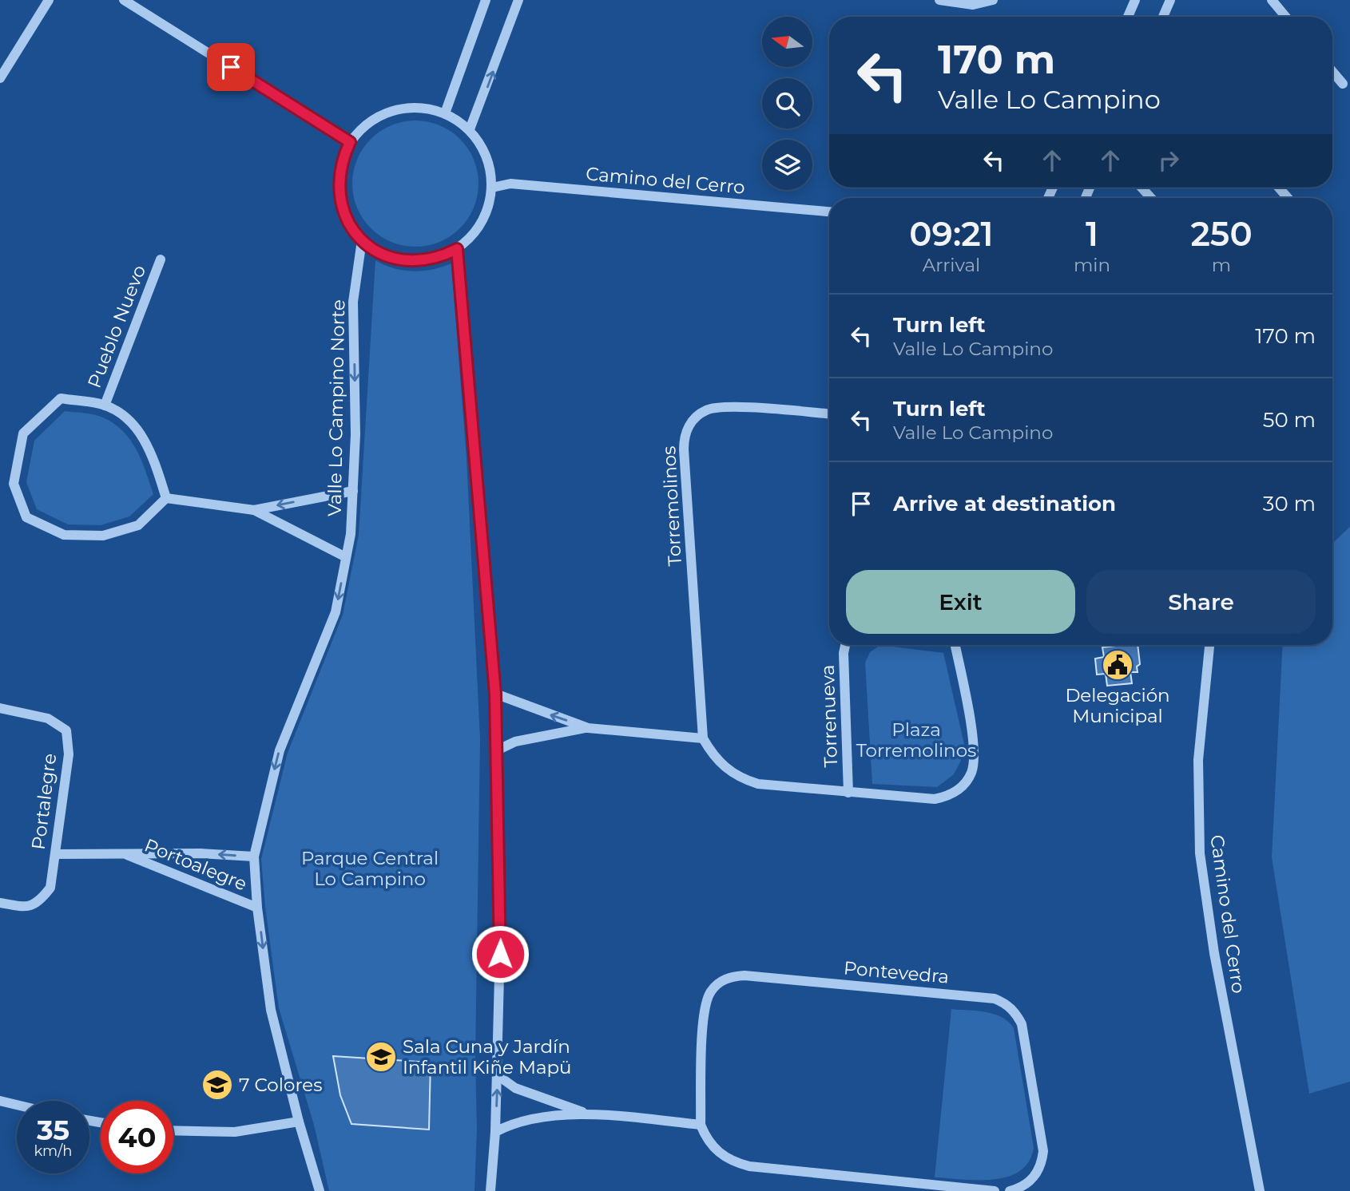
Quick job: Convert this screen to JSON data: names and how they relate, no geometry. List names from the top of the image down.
{
  "streets": {
    "street": [
      "Camino del Cerro",
      "Pueblo Nuevo",
      "Valle Lo Campino Norte",
      "Torremolinos",
      "Torrenueva",
      "Portalegre",
      "Portoalegre",
      "Pontevedra"
    ]
  },
  "crossings": [
    ["Camino del Cerro", "Valle Lo Campino Norte"],
    ["Valle Lo Campino Norte", "Portoalegre"],
    ["Portalegre", "Portoalegre"]
  ],
  "one_way": ["Valle Lo Campino Norte"],
  "parks": ["Plaza Torremolinos", "Parque Central Lo Campino"],
  "places": {
    "public building": ["Delegación Municipal"],
    "school or university": ["Sala Cuna y Jardín Infantil Kiñe Mapü", "7 Colores"]
  },
  "north": "left",
  "page": {
    "turn": ["170 m", "Valle Lo Campino"],
    "eta": [
      "09:21",
      "Arrival",
      "1",
      "min",
      "250",
      "m"
    ],
    "list": [
      {
        "name": "Turn left",
        "note": "Valle Lo Campino",
        "value": "170 m"
      },
      {
        "name": "Turn left",
        "note": "Valle Lo Campino",
        "value": "50 m"
      },
      {
        "name": "Arrive at destination",
        "value": "30 m"
      }
    ],
    "buttons": ["Exit", "Share"],
    "speed": "35 km/h",
    "limit": "40"
  }
}
